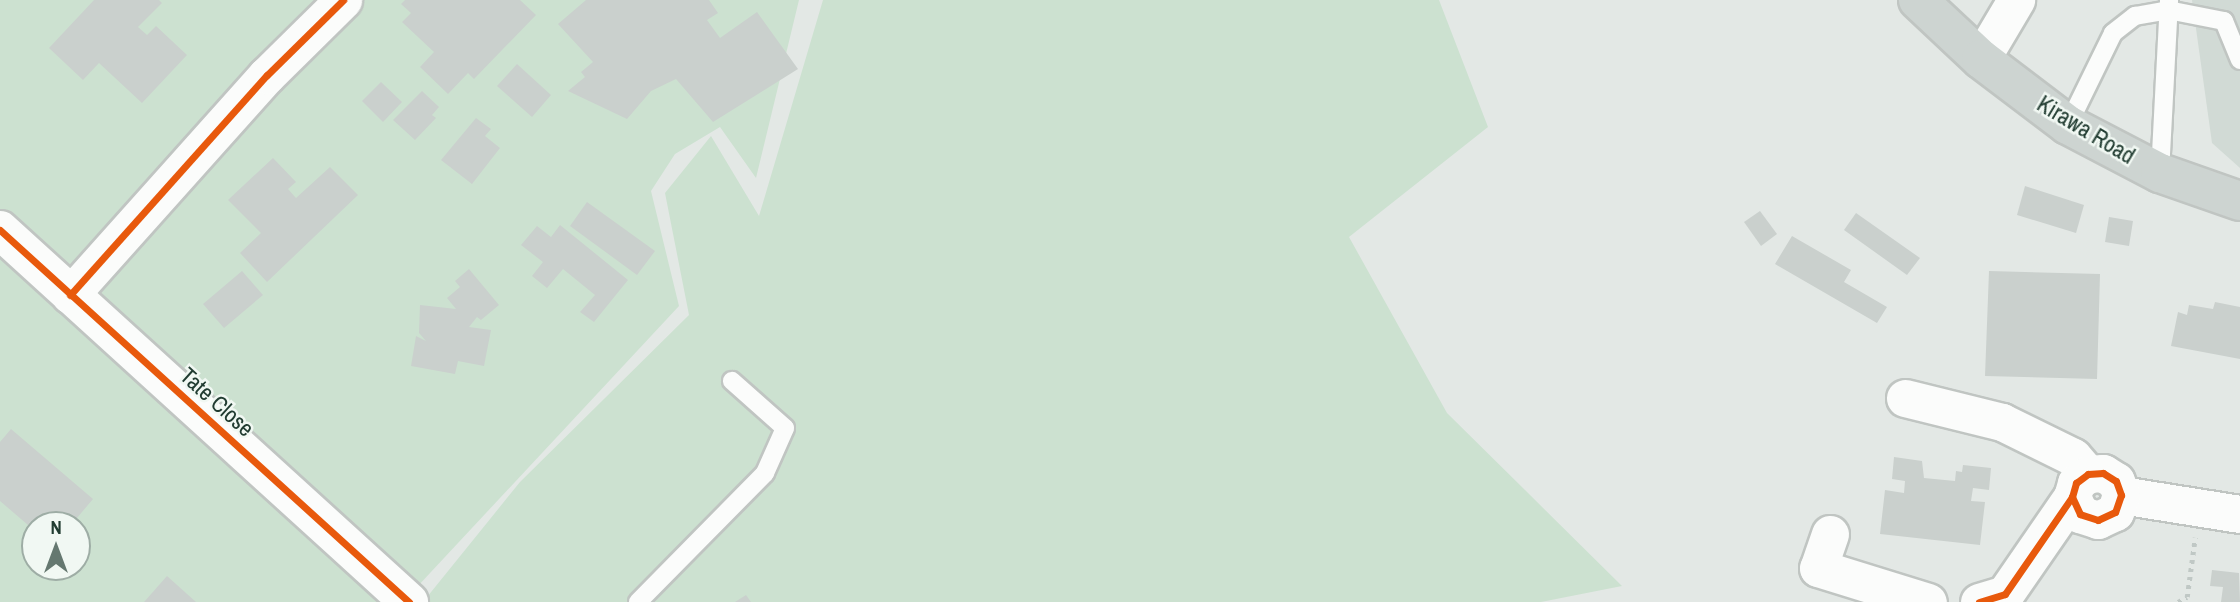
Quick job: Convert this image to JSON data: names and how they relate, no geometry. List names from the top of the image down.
{
  "streets": {
    "main road": ["Kirawa Road"],
    "street": ["Tate Close"]
  },
  "north": "top"
}
